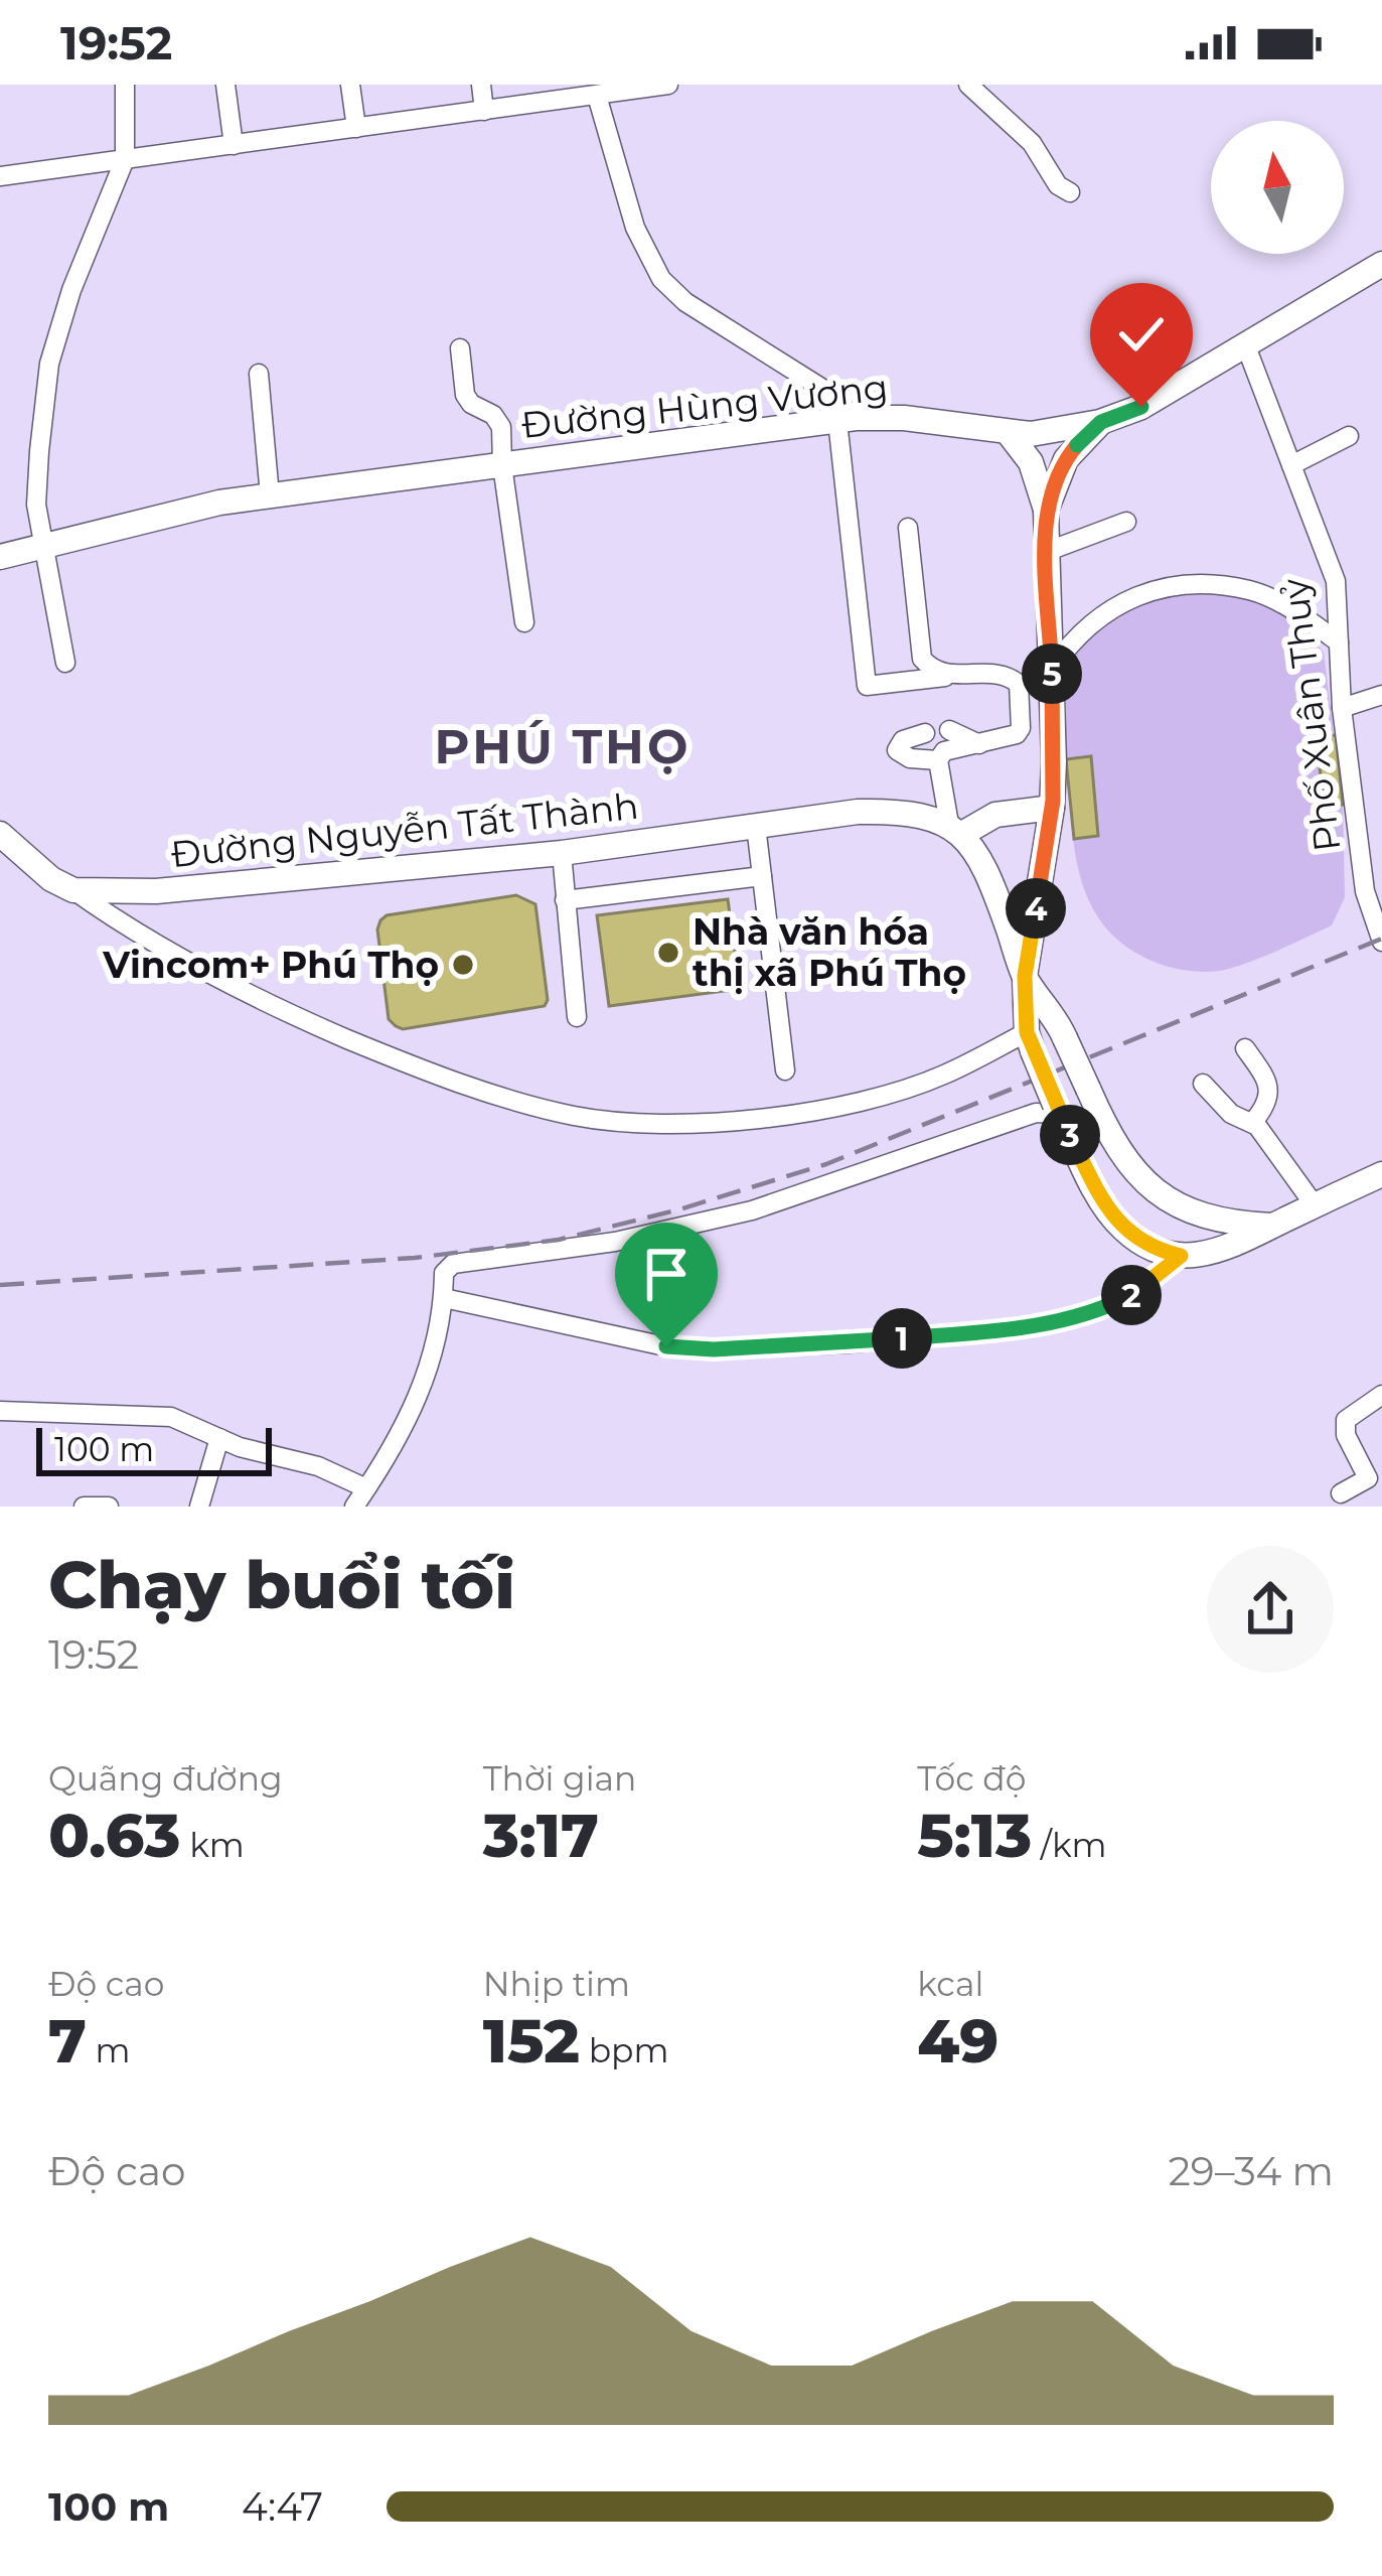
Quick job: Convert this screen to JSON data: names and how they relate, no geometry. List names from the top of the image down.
{
  "streets": {
    "main road": ["Đường Hùng Vương", "Đường Nguyễn Tất Thành"],
    "street": ["Phố Xuân Thuỷ"]
  },
  "crossings": [
    ["Đường Hùng Vương", "Phố Xuân Thuỷ"]
  ],
  "districts": ["PHÚ THỌ"],
  "places": ["Nhà văn hóa thị xã Phú Thọ", "Vincom+ Phú Thọ"],
  "scale_bar": "100 m",
  "north": "top",
  "page": {
    "status": "19:52",
    "pins": [
      "5",
      "4",
      "3",
      "2",
      "1"
    ],
    "scale": "100 m",
    "heading": ["Chạy buổi tối", "19:52"],
    "stats": [
      ["Quãng đường", "0.63 km"],
      ["Thời gian", "3:17"],
      ["Tốc độ", "5:13 /km"],
      ["Độ cao", "7 m"],
      ["Nhịp tim", "152 bpm"],
      ["kcal", "49"]
    ],
    "chart": ["Độ cao", "29–34 m"],
    "list": [
      {
        "name": "100 m",
        "note": "4:47"
      }
    ]
  }
}
